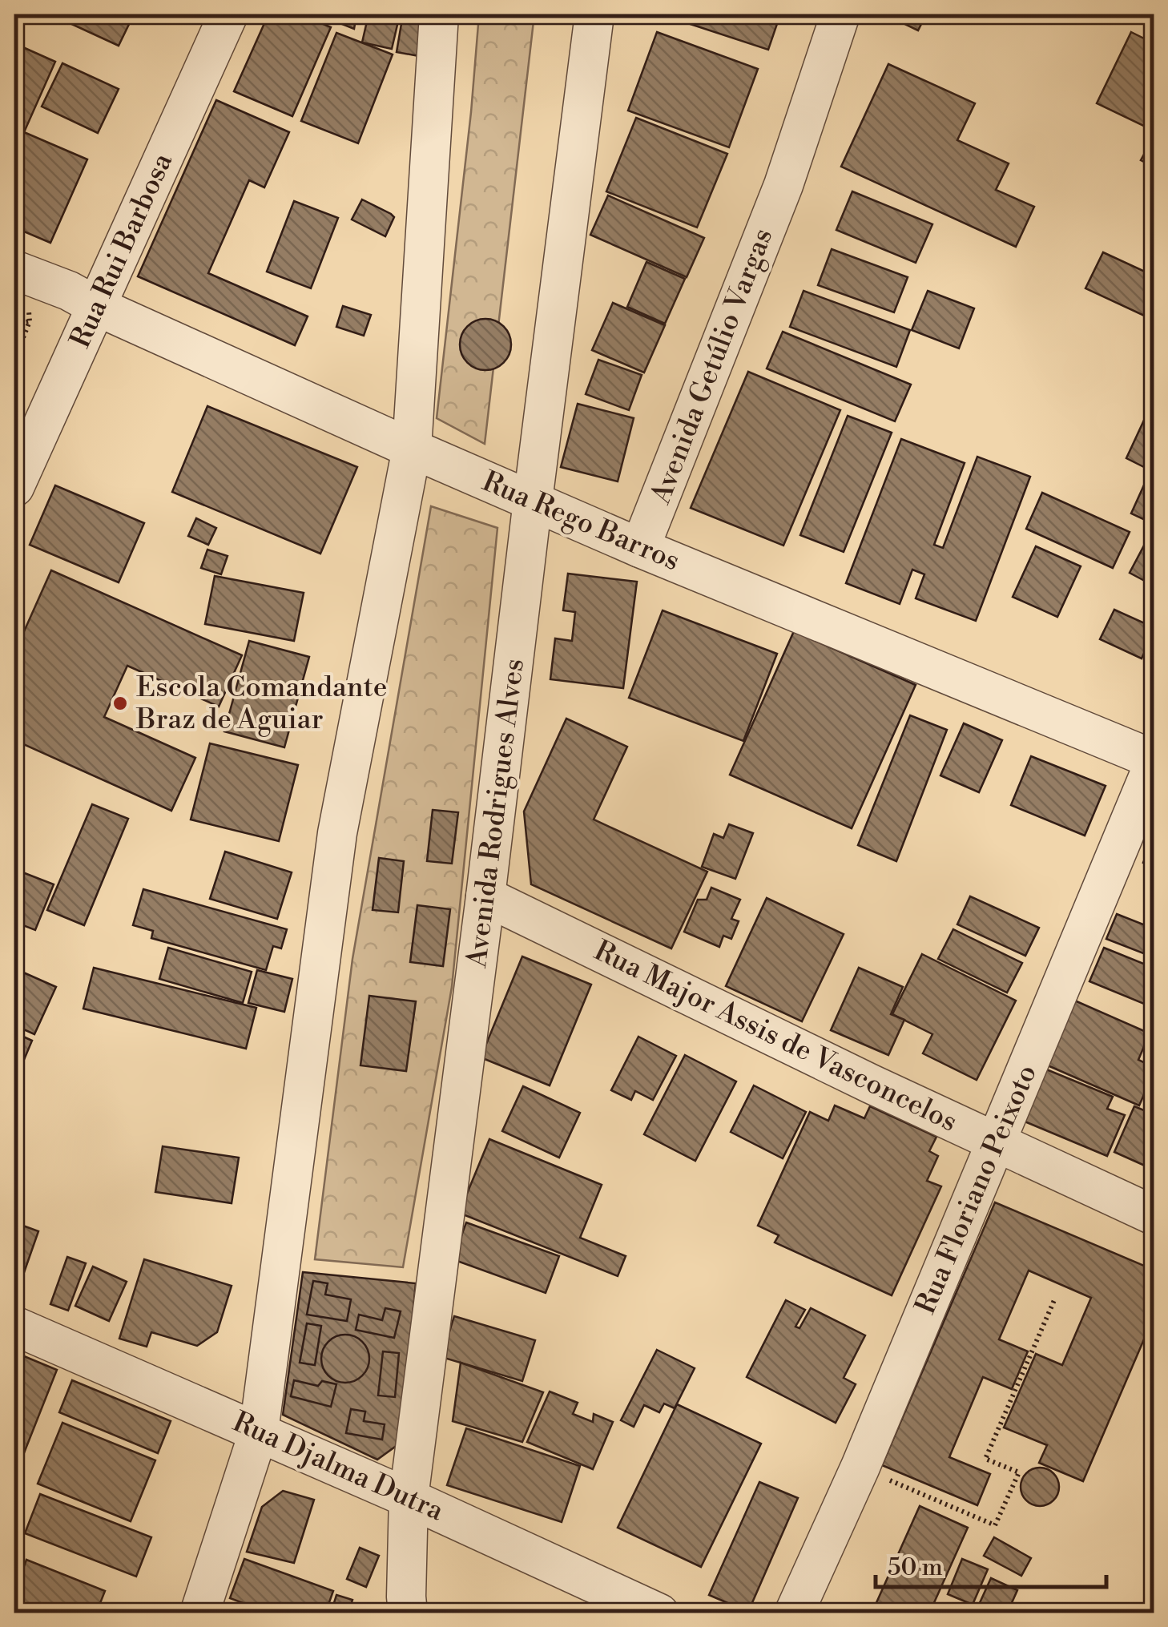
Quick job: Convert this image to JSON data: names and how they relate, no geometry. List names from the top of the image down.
{
  "streets": {
    "street": [
      "Rua Rui Barbosa",
      "Avenida Getúlio Vargas",
      "Rua Rego Barros",
      "Avenida Rodrigues Alves",
      "Rua Major Assis de Vasconcelos",
      "Rua Floriano Peixoto",
      "Rua Djalma Dutra"
    ]
  },
  "crossings": [
    ["Rua Rui Barbosa", "Rua Rego Barros"],
    ["Avenida Getúlio Vargas", "Rua Rego Barros"],
    ["Rua Rego Barros", "Avenida Rodrigues Alves"],
    ["Rua Rego Barros", "Rua Floriano Peixoto"],
    ["Avenida Rodrigues Alves", "Rua Major Assis de Vasconcelos"],
    ["Avenida Rodrigues Alves", "Rua Djalma Dutra"],
    ["Rua Major Assis de Vasconcelos", "Rua Floriano Peixoto"]
  ],
  "places": ["Escola Comandante Braz de Aguiar"],
  "scale_bar": "50 m"
}
